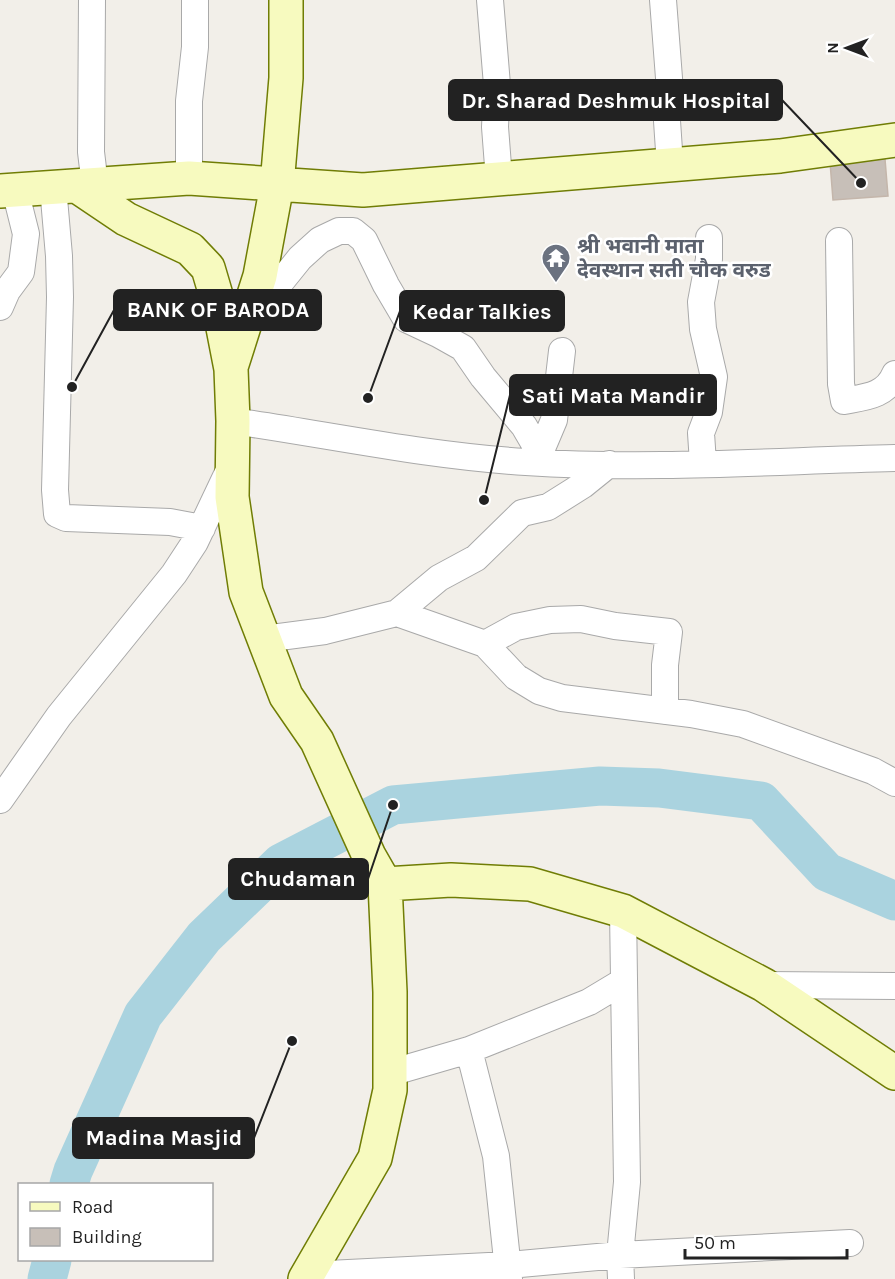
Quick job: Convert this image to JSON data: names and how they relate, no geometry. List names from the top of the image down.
{
  "places": {
    "other": [
      "Dr. Sharad Deshmuk Hospital",
      "BANK OF BARODA",
      "Kedar Talkies",
      "Sati Mata Mandir",
      "Chudaman",
      "Madina Masjid"
    ],
    "temple": ["श्री भवानी माता देवस्थान सती चौक वरुड"]
  },
  "legend": ["Road", "Building"],
  "scale_bar": "50 m",
  "north": "left"
}
